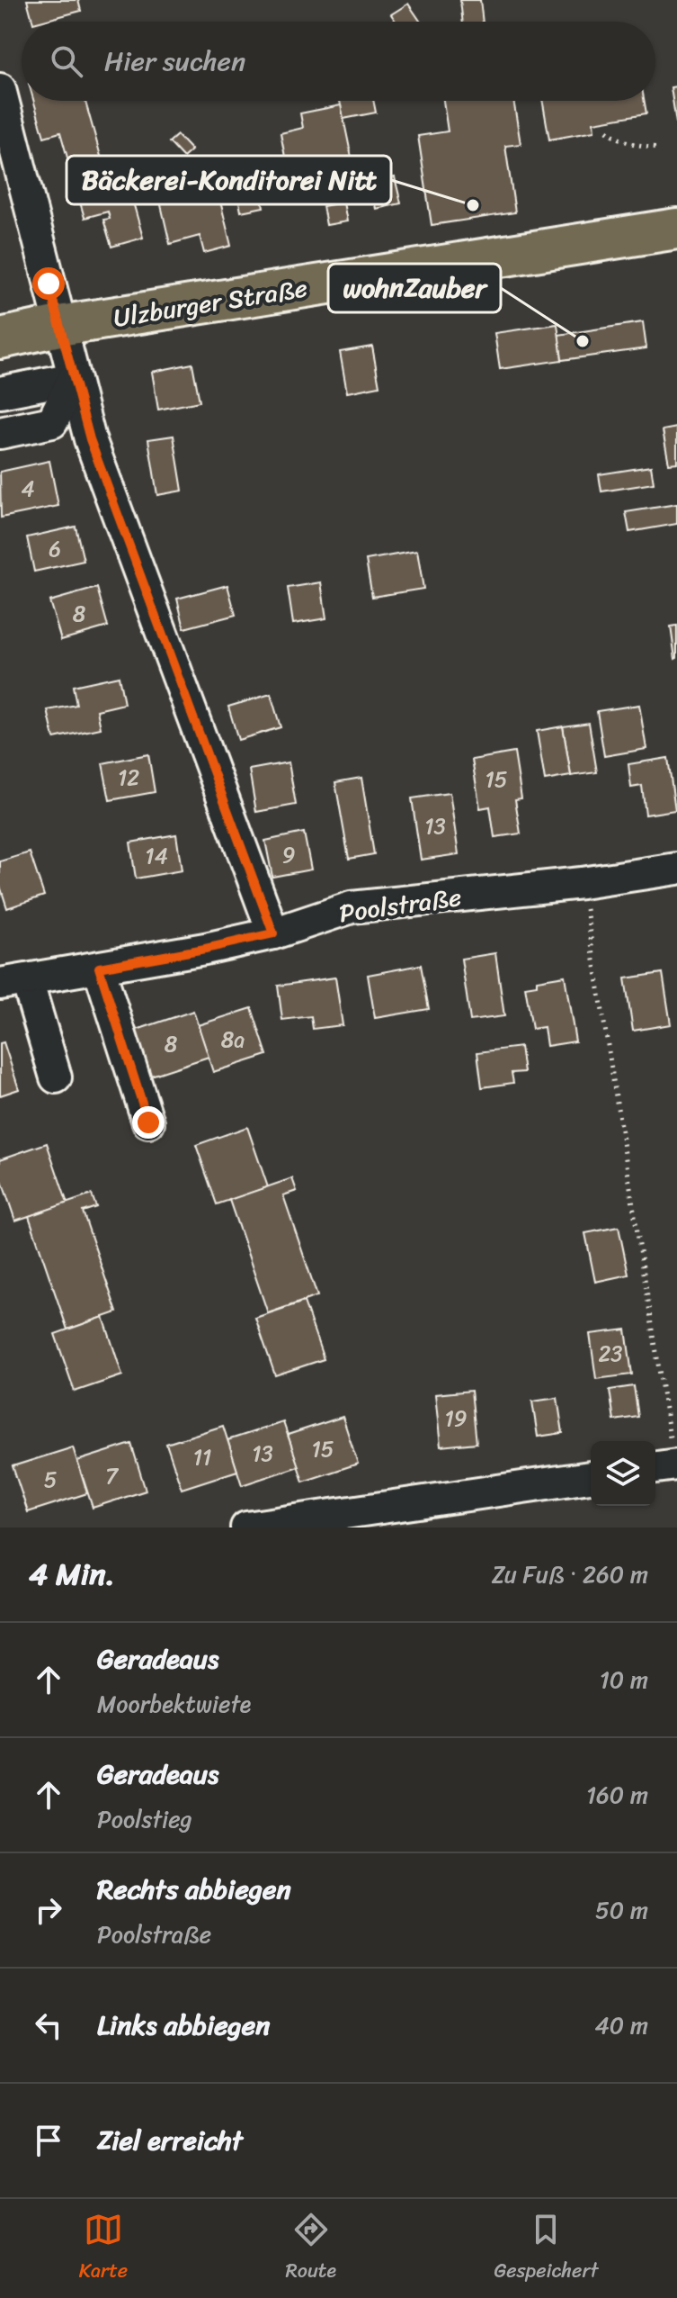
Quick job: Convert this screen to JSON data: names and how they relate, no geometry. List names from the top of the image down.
{
  "streets": {
    "main road": ["Ulzburger Straße"],
    "street": ["Poolstraße"]
  },
  "places": ["Bäckerei-Konditorei Nitt", "wohnZauber"],
  "house_numbers": [
    "4",
    "6",
    "8",
    "12",
    "15",
    "13",
    "9",
    "14",
    "8a",
    "8",
    "23",
    "19",
    "15",
    "13",
    "11",
    "7",
    "5"
  ],
  "page": {
    "search": "Hier suchen",
    "heading": ["4 Min.", "Zu Fuß · 260 m"],
    "list": [
      ["Geradeaus", "Moorbektwiete", "10 m"],
      ["Geradeaus", "Poolstieg", "160 m"],
      ["Rechts abbiegen", "Poolstraße", "50 m"],
      ["Links abbiegen", "40 m"],
      "Ziel erreicht"
    ],
    "nav": ["Karte", "Route", "Gespeichert"]
  }
}
